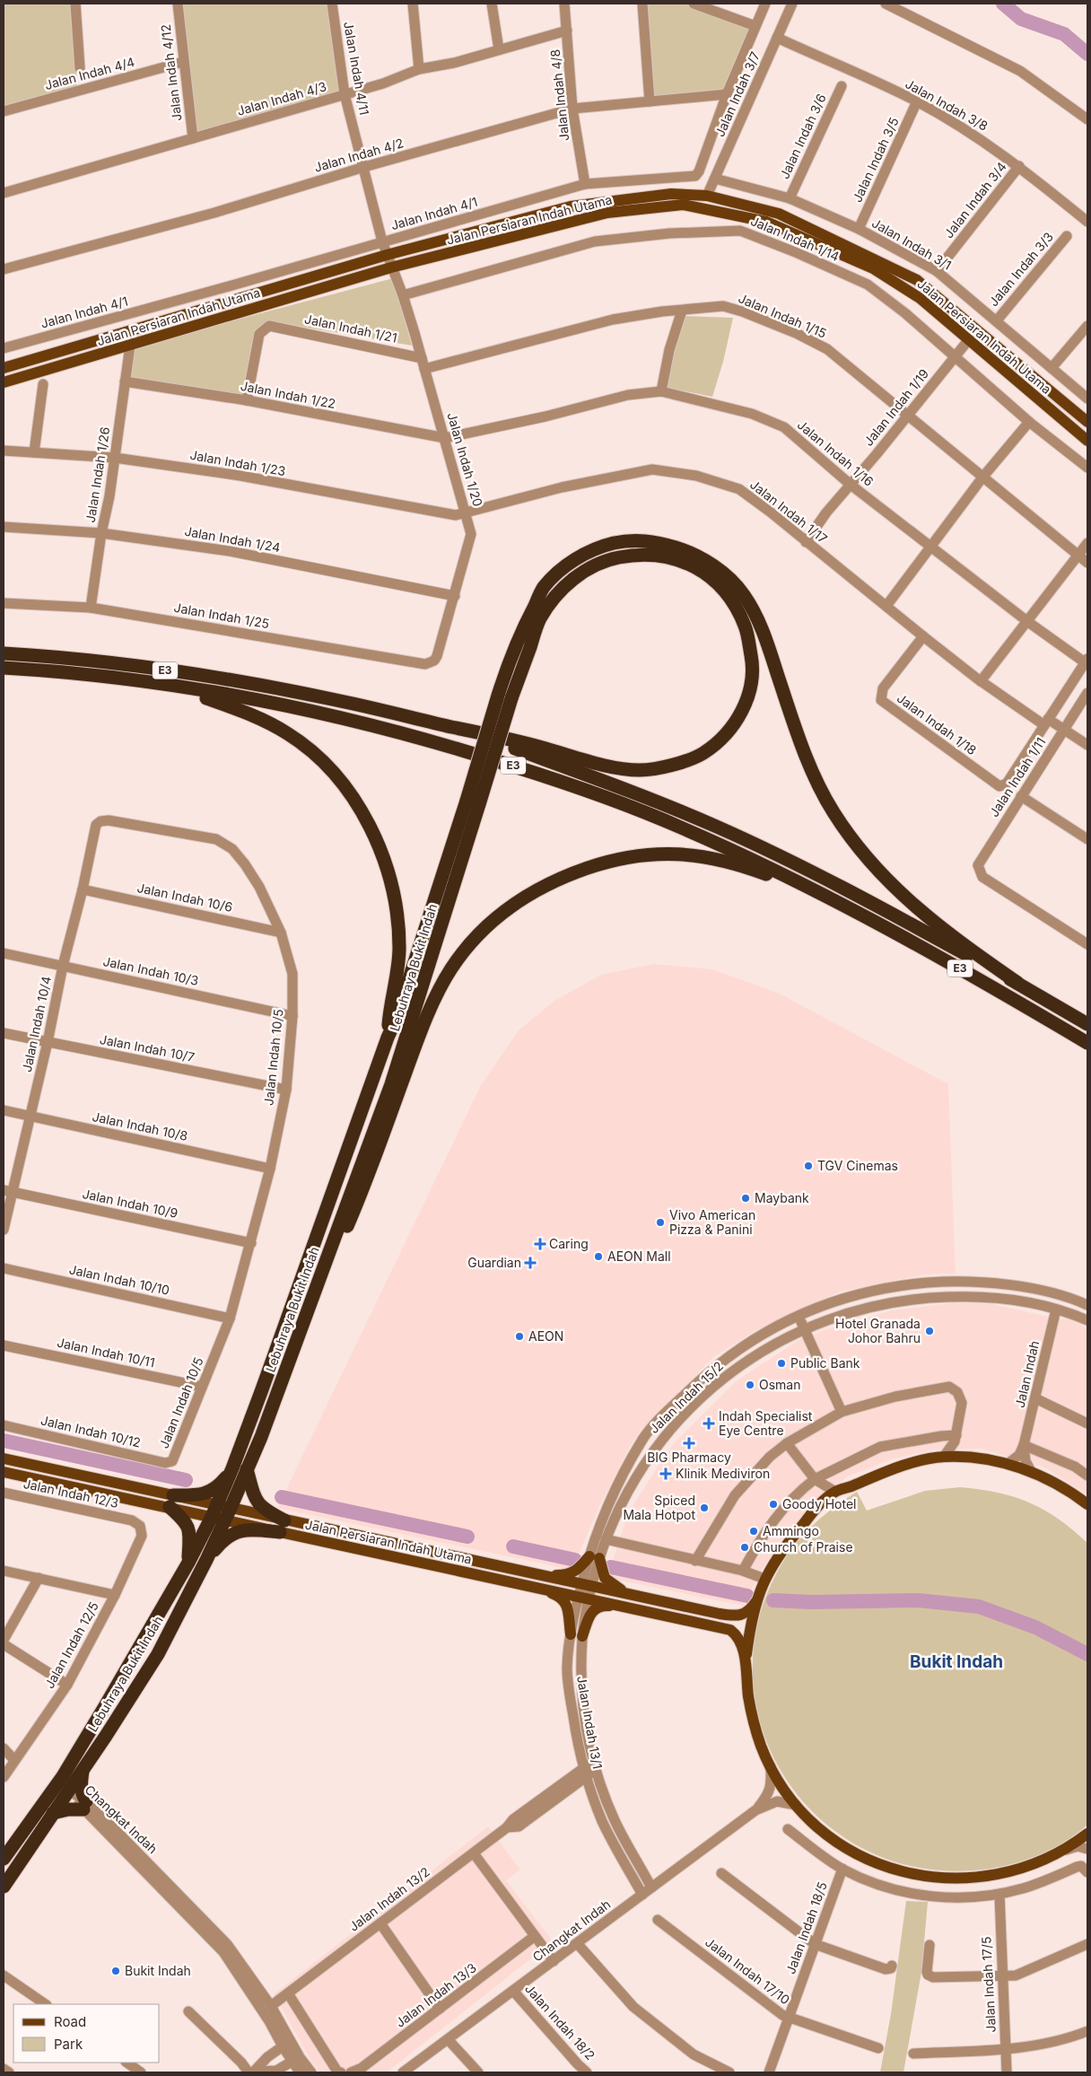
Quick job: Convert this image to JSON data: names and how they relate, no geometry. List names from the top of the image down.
{
  "streets": {
    "highway": ["E3", "Lebuhraya Bukit Indah"],
    "main road": ["Jalan Persiaran Indah Utama"],
    "street": [
      "Jalan Indah 4/11",
      "Jalan Indah 4/12",
      "Jalan Indah 4/4",
      "Jalan Indah 3/7",
      "Jalan Indah 4/8",
      "Jalan Indah 4/3",
      "Jalan Indah 3/8",
      "Jalan Indah 3/6",
      "Jalan Indah 4/2",
      "Jalan Indah 3/5",
      "Jalan Indah 3/4",
      "Jalan Indah 4/1",
      "Jalan Indah 1/14",
      "Jalan Indah 3/1",
      "Jalan Indah 3/3",
      "Jalan Indah 1/15",
      "Jalan Indah 1/21",
      "Jalan Indah 1/22",
      "Jalan Indah 1/19",
      "Jalan Indah 1/16",
      "Jalan Indah 1/20",
      "Jalan Indah 1/23",
      "Jalan Indah 1/26",
      "Jalan Indah 1/17",
      "Jalan Indah 1/24",
      "Jalan Indah 1/25",
      "Jalan Indah 1/18",
      "Jalan Indah 1/11",
      "Jalan Indah 10/6",
      "Jalan Indah 10/3",
      "Jalan Indah 10/4",
      "Jalan Indah 10/7",
      "Jalan Indah 10/5",
      "Jalan Indah 10/8",
      "Jalan Indah 10/9",
      "Jalan Indah 10/10",
      "Jalan Indah 10/11",
      "Jalan Indah",
      "Jalan Indah 15/2",
      "Jalan Indah 10/12",
      "Jalan Indah 12/3",
      "Jalan Indah 12/5",
      "Jalan Indah 13/1",
      "Changkat Indah",
      "Jalan Indah 13/2",
      "Jalan Indah 18/5",
      "Jalan Indah 17/10",
      "Jalan Indah 17/5",
      "Jalan Indah 13/3",
      "Jalan Indah 18/2"
    ]
  },
  "crossings": [
    ["Jalan Indah 4/11", "Jalan Indah 4/3"],
    ["Jalan Indah 4/11", "Jalan Indah 4/2"],
    ["Jalan Indah 4/11", "Jalan Indah 4/1"],
    ["Jalan Indah 4/11", "Jalan Persiaran Indah Utama"],
    ["Jalan Indah 4/11", "Jalan Indah 1/20"],
    ["Jalan Indah 4/12", "Jalan Indah 4/4"],
    ["Jalan Indah 4/12", "Jalan Indah 4/3"],
    ["Jalan Indah 3/7", "Jalan Indah 3/8"],
    ["Jalan Indah 3/7", "Jalan Persiaran Indah Utama"],
    ["Jalan Indah 3/7", "Jalan Indah 3/1"],
    ["Jalan Indah 4/8", "Jalan Indah 4/3"],
    ["Jalan Indah 4/8", "Jalan Indah 4/2"],
    ["Jalan Indah 4/8", "Jalan Indah 4/1"],
    ["Jalan Indah 3/8", "Jalan Indah 3/5"],
    ["Jalan Indah 3/8", "Jalan Indah 3/4"],
    ["Jalan Indah 3/6", "Jalan Indah 3/1"],
    ["Jalan Indah 4/2", "Jalan Indah 4/1"],
    ["Jalan Indah 3/5", "Jalan Indah 3/1"],
    ["Jalan Indah 3/4", "Jalan Indah 3/1"],
    ["Jalan Persiaran Indah Utama", "Jalan Indah 1/19"],
    ["Jalan Persiaran Indah Utama", "Jalan Indah 1/20"],
    ["Jalan Persiaran Indah Utama", "Jalan Indah 1/26"],
    ["Jalan Persiaran Indah Utama", "Lebuhraya Bukit Indah"],
    ["Jalan Persiaran Indah Utama", "Jalan Indah"],
    ["Jalan Persiaran Indah Utama", "Jalan Indah 15/2"],
    ["Jalan Persiaran Indah Utama", "Jalan Indah 13/1"],
    ["Jalan Persiaran Indah Utama", "Changkat Indah"],
    ["Jalan Indah 1/14", "Jalan Indah 1/19"],
    ["Jalan Indah 1/14", "Jalan Indah 1/20"],
    ["Jalan Indah 3/1", "Jalan Indah 3/3"],
    ["Jalan Indah 1/15", "Jalan Indah 1/19"],
    ["Jalan Indah 1/15", "Jalan Indah 1/20"],
    ["Jalan Indah 1/21", "Jalan Indah 1/22"],
    ["Jalan Indah 1/21", "Jalan Indah 1/20"],
    ["Jalan Indah 1/22", "Jalan Indah 1/16"],
    ["Jalan Indah 1/22", "Jalan Indah 1/20"],
    ["Jalan Indah 1/22", "Jalan Indah 1/26"],
    ["Jalan Indah 1/19", "Jalan Indah 1/16"],
    ["Jalan Indah 1/19", "Jalan Indah 1/17"],
    ["Jalan Indah 1/16", "Jalan Indah 1/20"],
    ["Jalan Indah 1/16", "Jalan Indah 1/11"],
    ["Jalan Indah 1/20", "Jalan Indah 1/23"],
    ["Jalan Indah 1/20", "Jalan Indah 1/17"],
    ["Jalan Indah 1/20", "Jalan Indah 1/24"],
    ["Jalan Indah 1/20", "Jalan Indah 1/25"],
    ["Jalan Indah 1/23", "Jalan Indah 1/26"],
    ["Jalan Indah 1/23", "Jalan Indah 1/17"],
    ["Jalan Indah 1/26", "Jalan Indah 1/24"],
    ["Jalan Indah 1/26", "Jalan Indah 1/25"],
    ["Jalan Indah 1/17", "Jalan Indah 1/18"],
    ["Jalan Indah 1/17", "Jalan Indah 1/11"],
    ["Jalan Indah 1/18", "Jalan Indah 1/11"],
    ["Jalan Indah 10/6", "Jalan Indah 10/4"],
    ["Jalan Indah 10/6", "Jalan Indah 10/5"],
    ["Lebuhraya Bukit Indah", "Changkat Indah"],
    ["Jalan Indah 10/3", "Jalan Indah 10/4"],
    ["Jalan Indah 10/3", "Jalan Indah 10/5"],
    ["Jalan Indah 10/4", "Jalan Indah 10/7"],
    ["Jalan Indah 10/4", "Jalan Indah 10/5"],
    ["Jalan Indah 10/4", "Jalan Indah 10/8"],
    ["Jalan Indah 10/4", "Jalan Indah 10/9"],
    ["Jalan Indah 10/7", "Jalan Indah 10/5"],
    ["Jalan Indah 10/5", "Jalan Indah 10/8"],
    ["Jalan Indah 10/5", "Jalan Indah 10/9"],
    ["Jalan Indah 10/5", "Jalan Indah 10/10"],
    ["Jalan Indah 10/5", "Jalan Indah 10/11"],
    ["Jalan Indah 10/5", "Jalan Indah 10/12"],
    ["Jalan Indah", "Jalan Indah 15/2"],
    ["Jalan Indah 15/2", "Jalan Indah 13/1"],
    ["Jalan Indah 12/3", "Jalan Indah 12/5"],
    ["Jalan Indah 13/1", "Changkat Indah"],
    ["Jalan Indah 13/1", "Jalan Indah 13/2"],
    ["Changkat Indah", "Jalan Indah 13/2"],
    ["Changkat Indah", "Jalan Indah 18/2"],
    ["Jalan Indah 18/5", "Jalan Indah 17/10"]
  ],
  "districts": ["Bukit Indah"],
  "places": {
    "other": [
      "TGV Cinemas",
      "Maybank",
      "Vivo American Pizza & Panini",
      "AEON Mall",
      "Hotel Granada Johor Bahru",
      "AEON",
      "Public Bank",
      "Osman",
      "Goody Hotel",
      "Spiced Mala Hotpot",
      "Ammingo",
      "Church of Praise",
      "Bukit Indah"
    ],
    "health": [
      "Caring",
      "Guardian",
      "Indah Specialist Eye Centre",
      "BIG Pharmacy",
      "Klinik Mediviron"
    ]
  },
  "legend": ["Road", "Park"]
}
